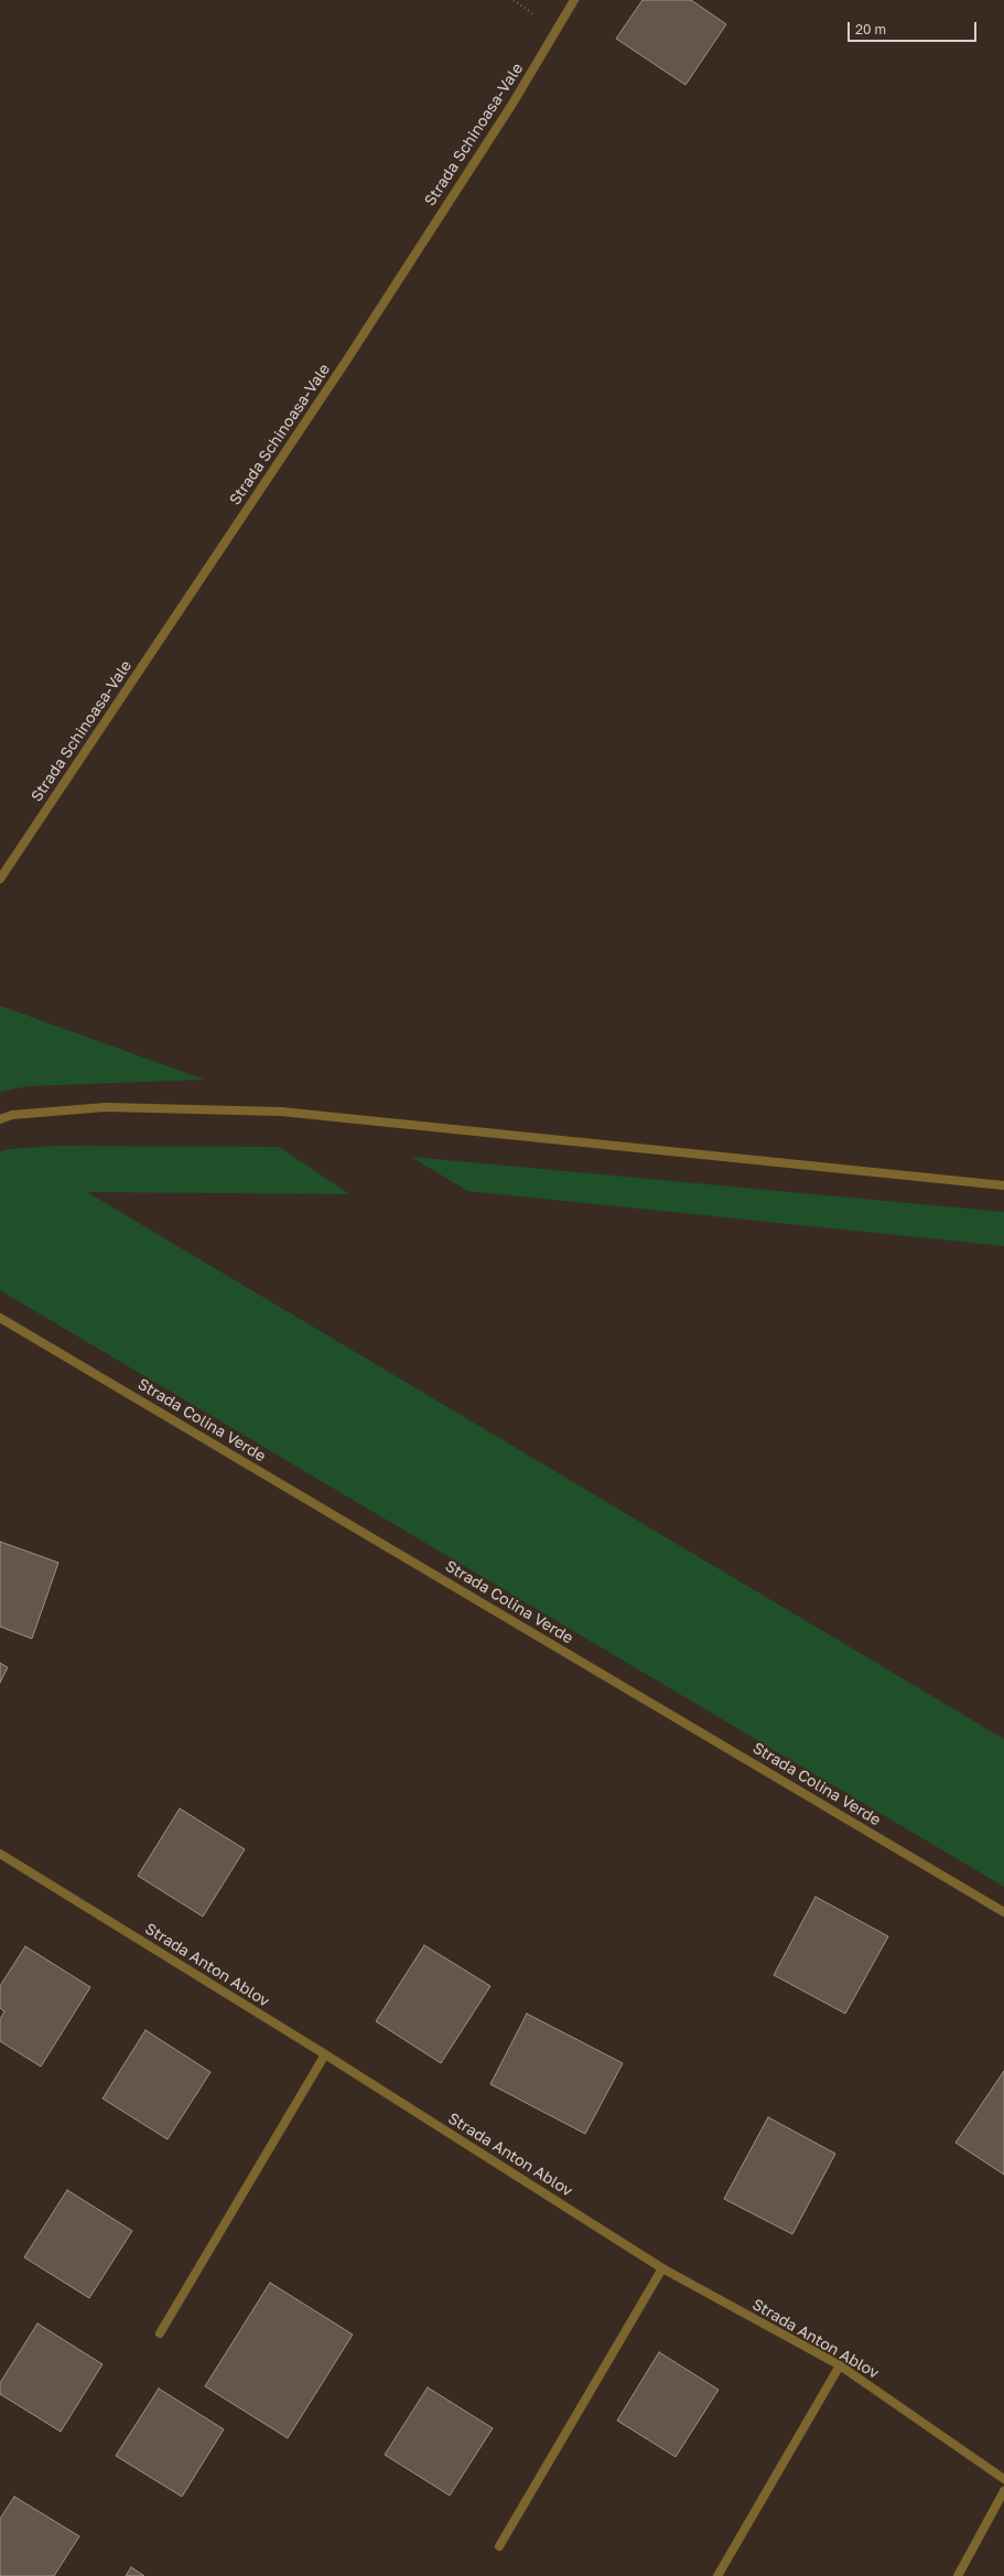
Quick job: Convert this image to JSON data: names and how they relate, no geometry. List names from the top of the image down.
{
  "streets": {
    "street": ["Strada Schinoasa-Vale", "Strada Colina Verde", "Strada Anton Ablov"]
  },
  "scale_bar": "20 m"
}
